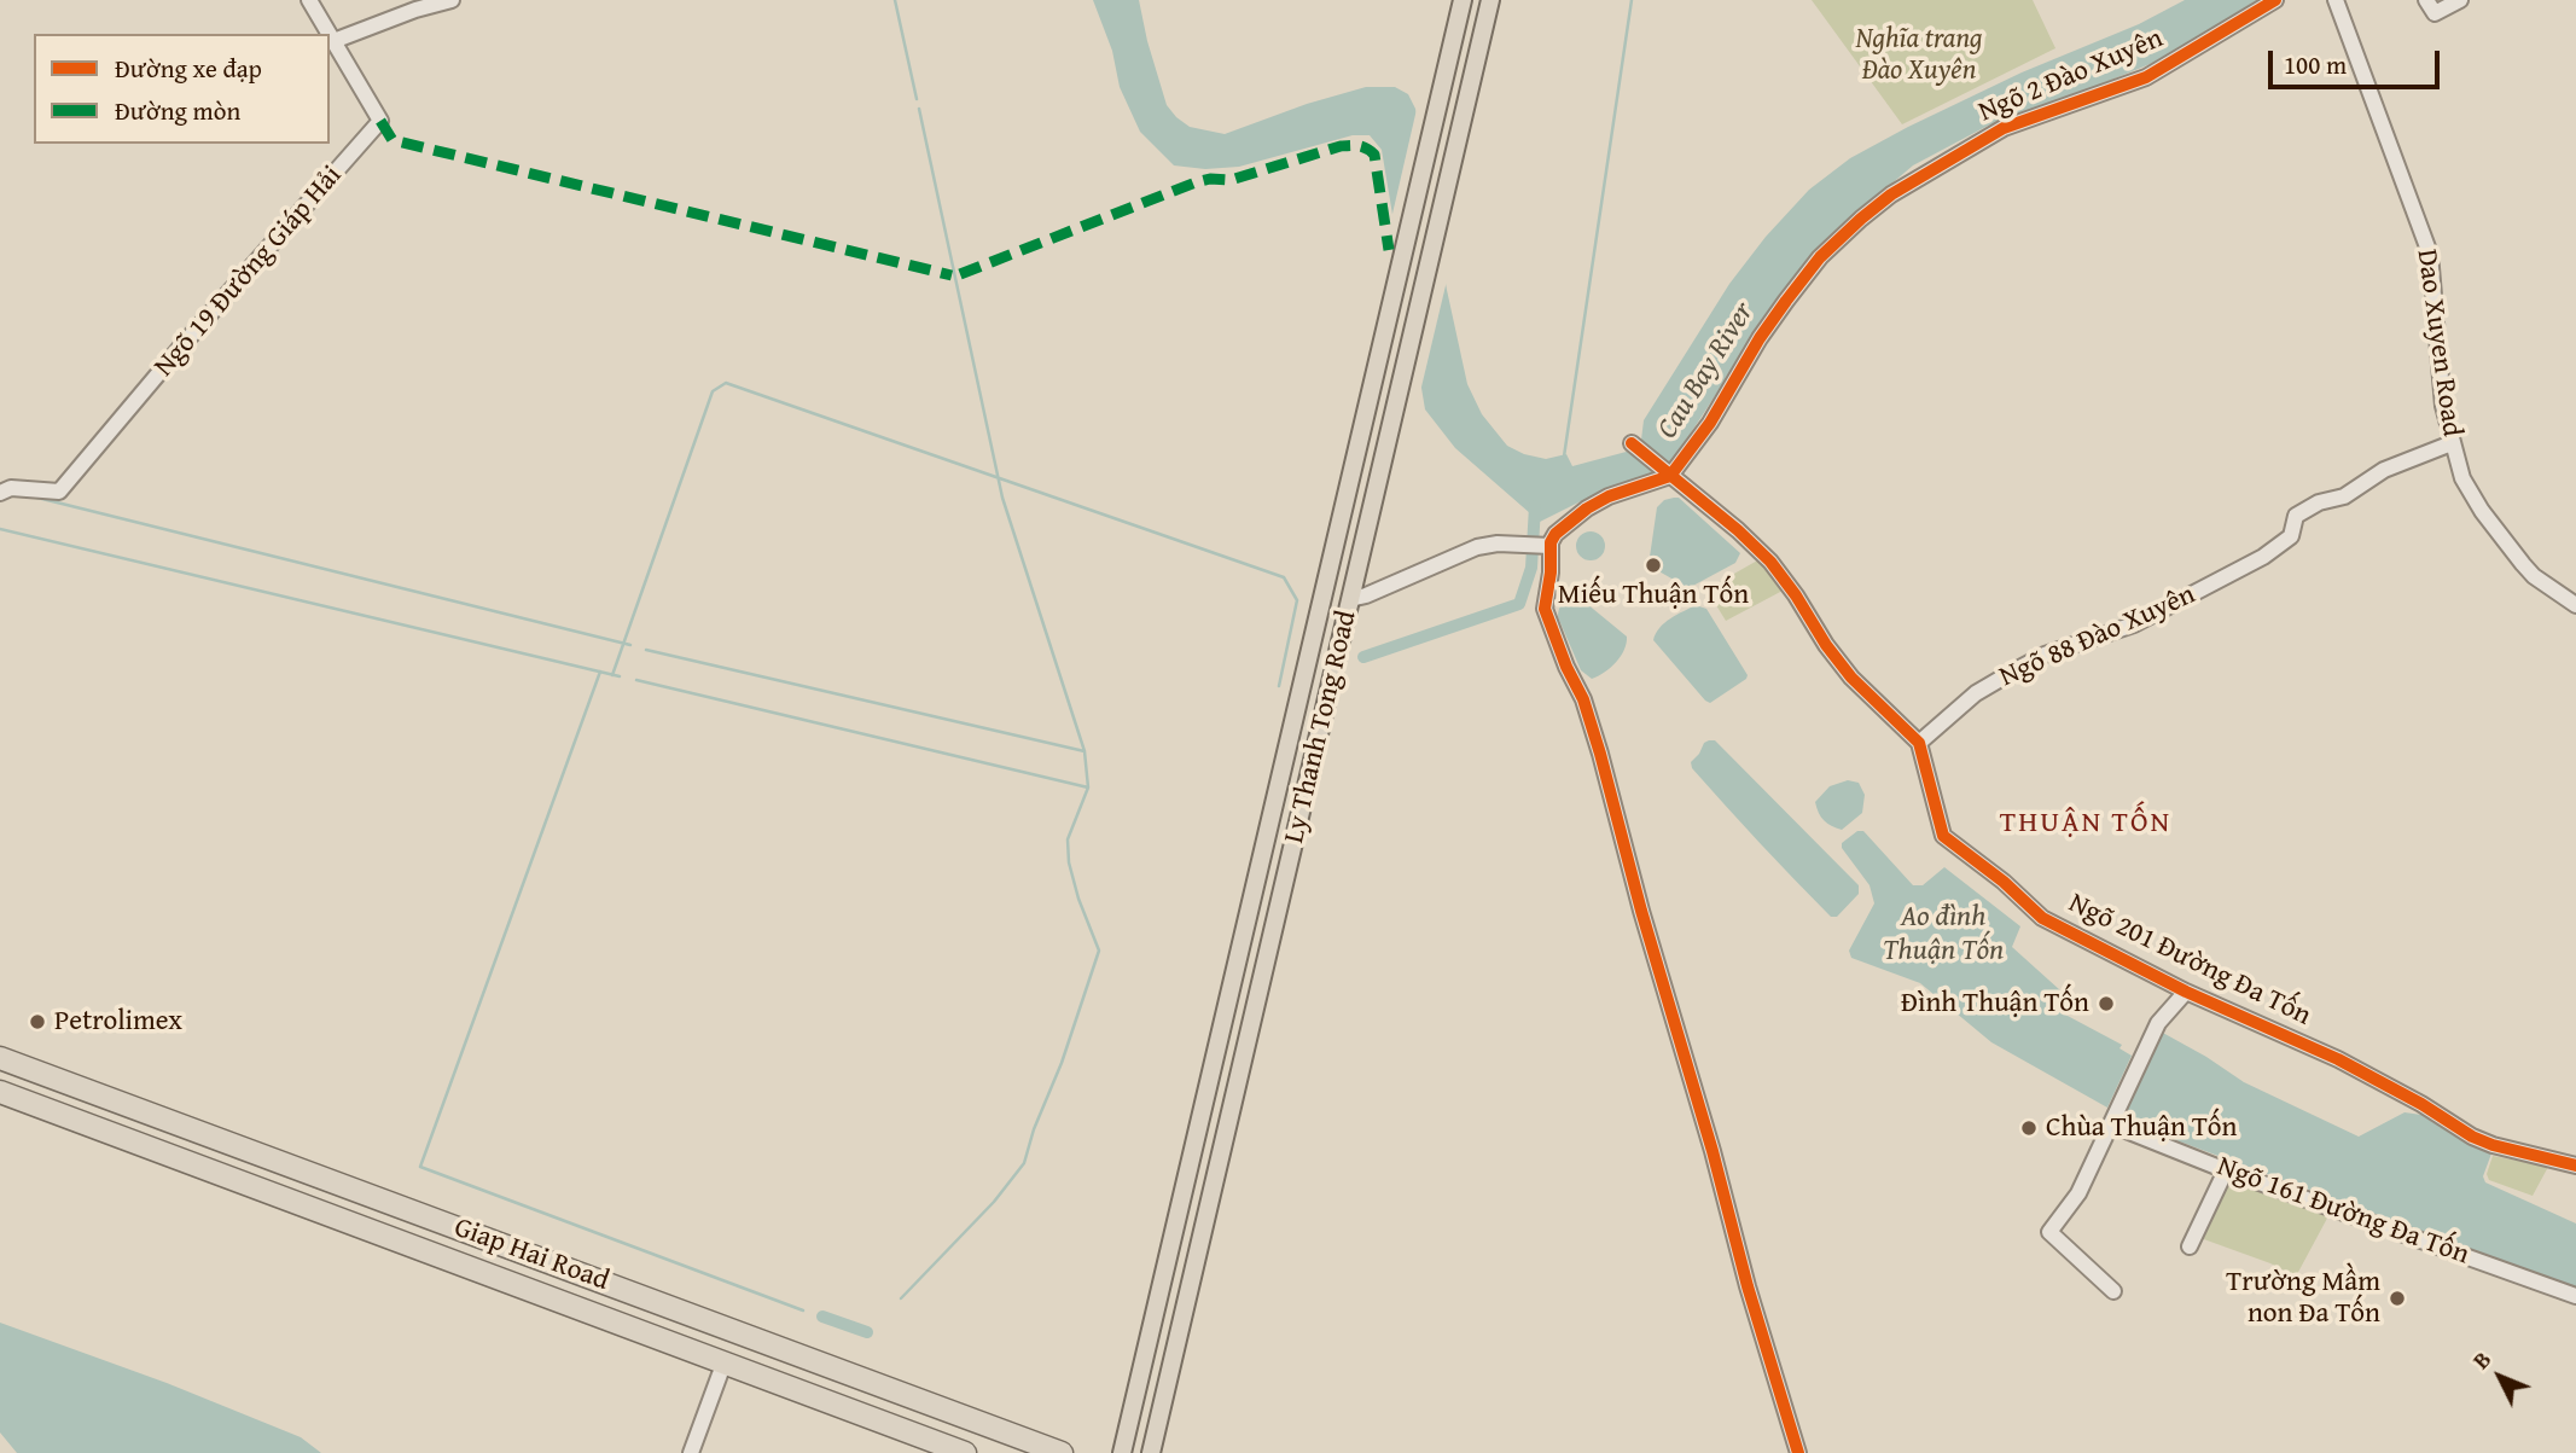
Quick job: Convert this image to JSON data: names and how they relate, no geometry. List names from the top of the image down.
{
  "streets": {
    "highway": ["Giap Hai Road"],
    "main road": ["Ly Thanh Tong Road"],
    "street": [
      "Ngõ 2 Đào Xuyên",
      "Ngõ 19 Đường Giáp Hải",
      "Dao Xuyen Road",
      "Ngõ 88 Đào Xuyên",
      "Ngõ 201 Đường Đa Tốn",
      "Ngõ 161 Đường Đa Tốn"
    ]
  },
  "crossings": [
    ["Dao Xuyen Road", "Ngõ 88 Đào Xuyên"],
    ["Ngõ 88 Đào Xuyên", "Ngõ 201 Đường Đa Tốn"]
  ],
  "districts": ["THUẬN TỐN"],
  "water": ["Cau Bay River", "Ao đình Thuận Tốn"],
  "parks": ["Nghĩa trang Đào Xuyên"],
  "places": [
    "Miếu Thuận Tốn",
    "Đình Thuận Tốn",
    "Petrolimex",
    "Chùa Thuận Tốn",
    "Trường Mầm non Đa Tốn"
  ],
  "legend": ["Đường xe đạp", "Đường mòn"],
  "scale_bar": "100 m",
  "north": "top left"
}
